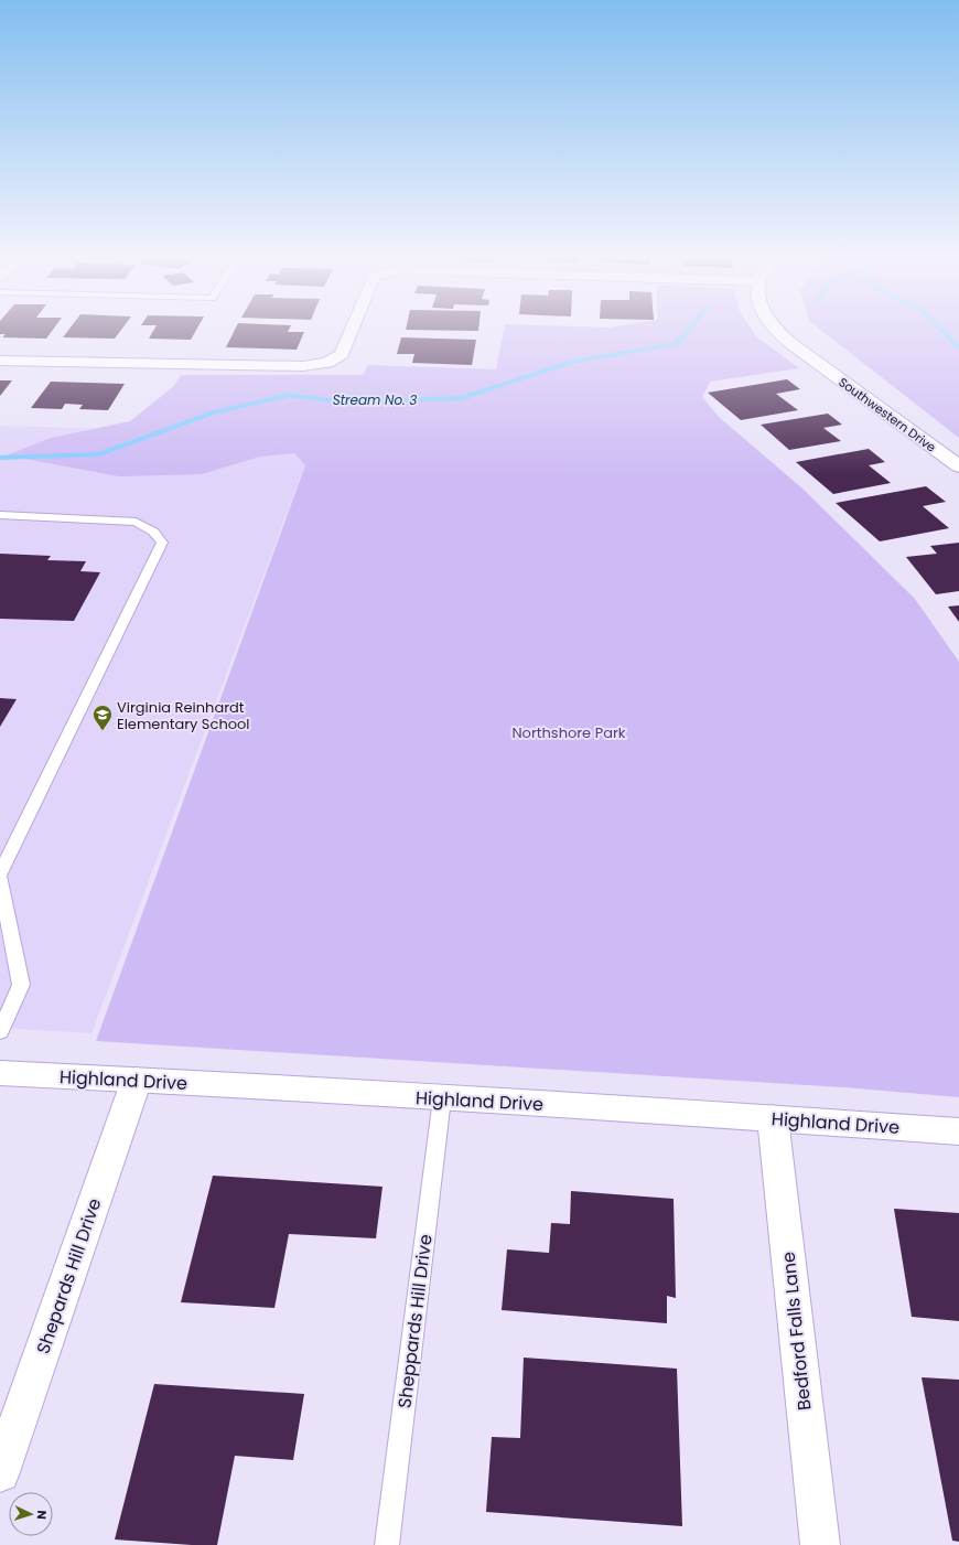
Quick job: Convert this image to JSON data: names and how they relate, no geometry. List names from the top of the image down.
{
  "streets": {
    "street": [
      "Southwestern Drive",
      "Highland Drive",
      "Shepards Hill Drive",
      "Bedford Falls Lane"
    ],
    "lane": ["Sheppards Hill Drive"]
  },
  "crossings": [
    ["Highland Drive", "Shepards Hill Drive"],
    ["Highland Drive", "Sheppards Hill Drive"],
    ["Highland Drive", "Bedford Falls Lane"]
  ],
  "water": ["Stream No. 3"],
  "parks": ["Northshore Park"],
  "places": {
    "school or university": ["Virginia Reinhardt Elementary School"]
  },
  "north": "right"
}
